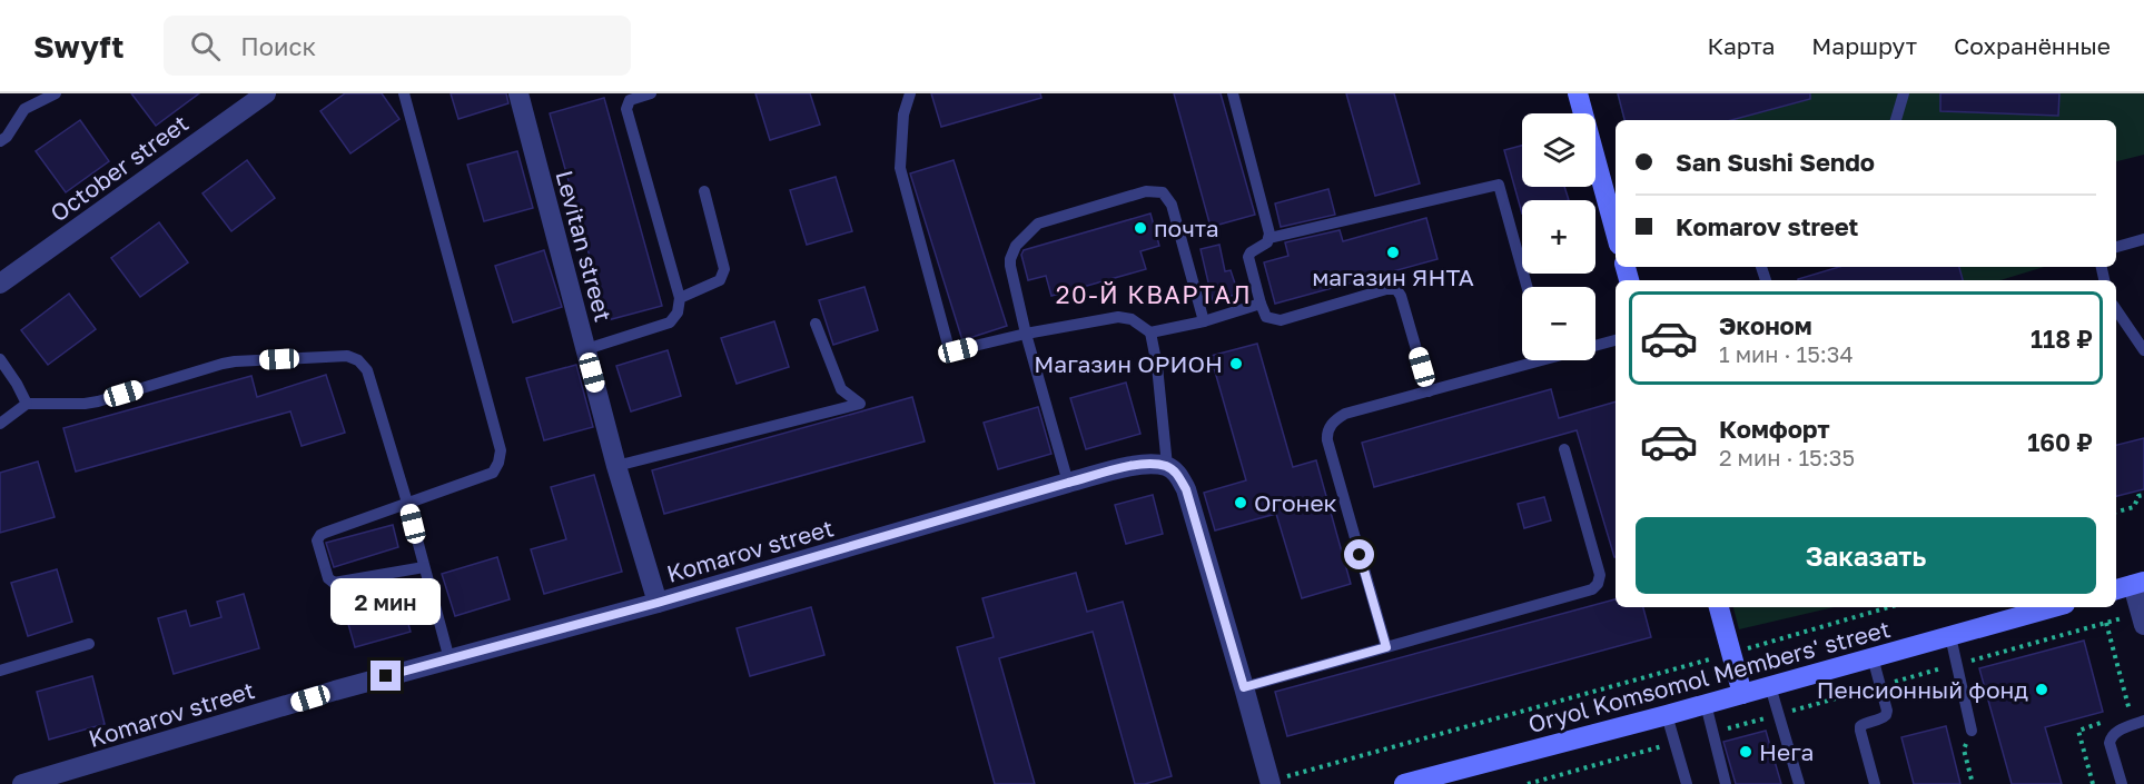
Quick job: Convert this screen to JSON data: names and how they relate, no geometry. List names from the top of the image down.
{
  "streets": {
    "street": [
      "October street",
      "Levitan street",
      "Komarov street",
      "Oryol Komsomol Members' street"
    ]
  },
  "crossings": [
    ["Levitan street", "Komarov street"]
  ],
  "districts": ["20-Й КВАРТАЛ"],
  "places": [
    "почта",
    "магазин ЯНТА",
    "Магазин ОРИОН",
    "Огонек",
    "Пенсионный фонд",
    "Нега"
  ],
  "page": {
    "header": "Swyft",
    "search": "Поиск",
    "nav": ["Карта", "Маршрут", "Сохранённые"],
    "map_buttons": ["+", "−"],
    "banner": ["San Sushi Sendo", "Komarov street"],
    "list": [
      {
        "name": "Эконом",
        "note": "1 мин · 15:34",
        "value": "118 ₽"
      },
      {
        "name": "Комфорт",
        "note": "2 мин · 15:35",
        "value": "160 ₽"
      }
    ],
    "buttons": "Заказать",
    "bubble": "2 мин"
  }
}
